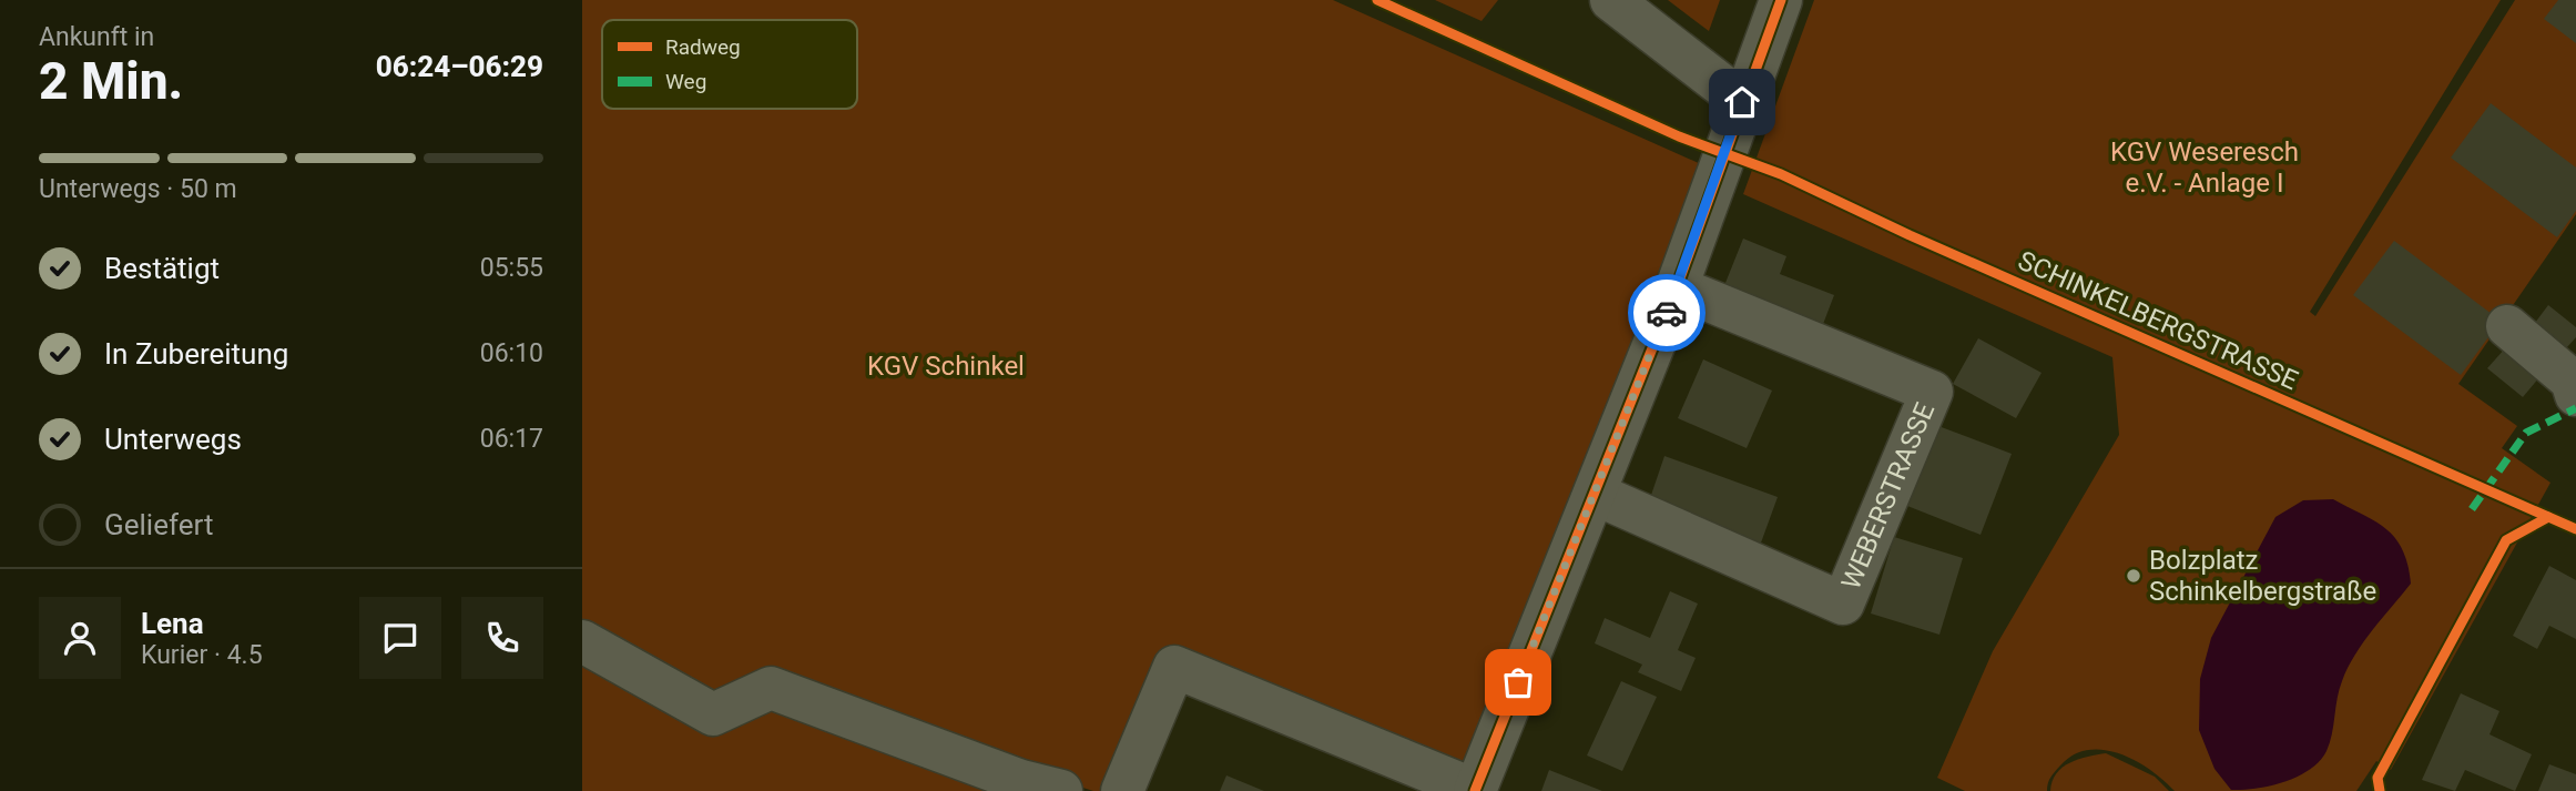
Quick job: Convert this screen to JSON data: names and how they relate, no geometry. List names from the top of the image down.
{
  "streets": {
    "street": ["WEBERSTRASSE"],
    "cycle path": ["SCHINKELBERGSTRASSE"]
  },
  "parks": ["KGV Weseresch e.V. - Anlage I", "KGV Schinkel"],
  "places": ["Bolzplatz Schinkelbergstraße"],
  "legend": ["Radweg", "Weg"],
  "page": {
    "heading": ["2 Min.", "Ankunft in", "06:24–06:29"],
    "panel": ["Lena", "Kurier · 4.5"],
    "bar": "Unterwegs · 50 m",
    "list": [
      ["Bestätigt", "05:55"],
      ["In Zubereitung", "06:10"],
      ["Unterwegs", "06:17"],
      "Geliefert"
    ]
  }
}
